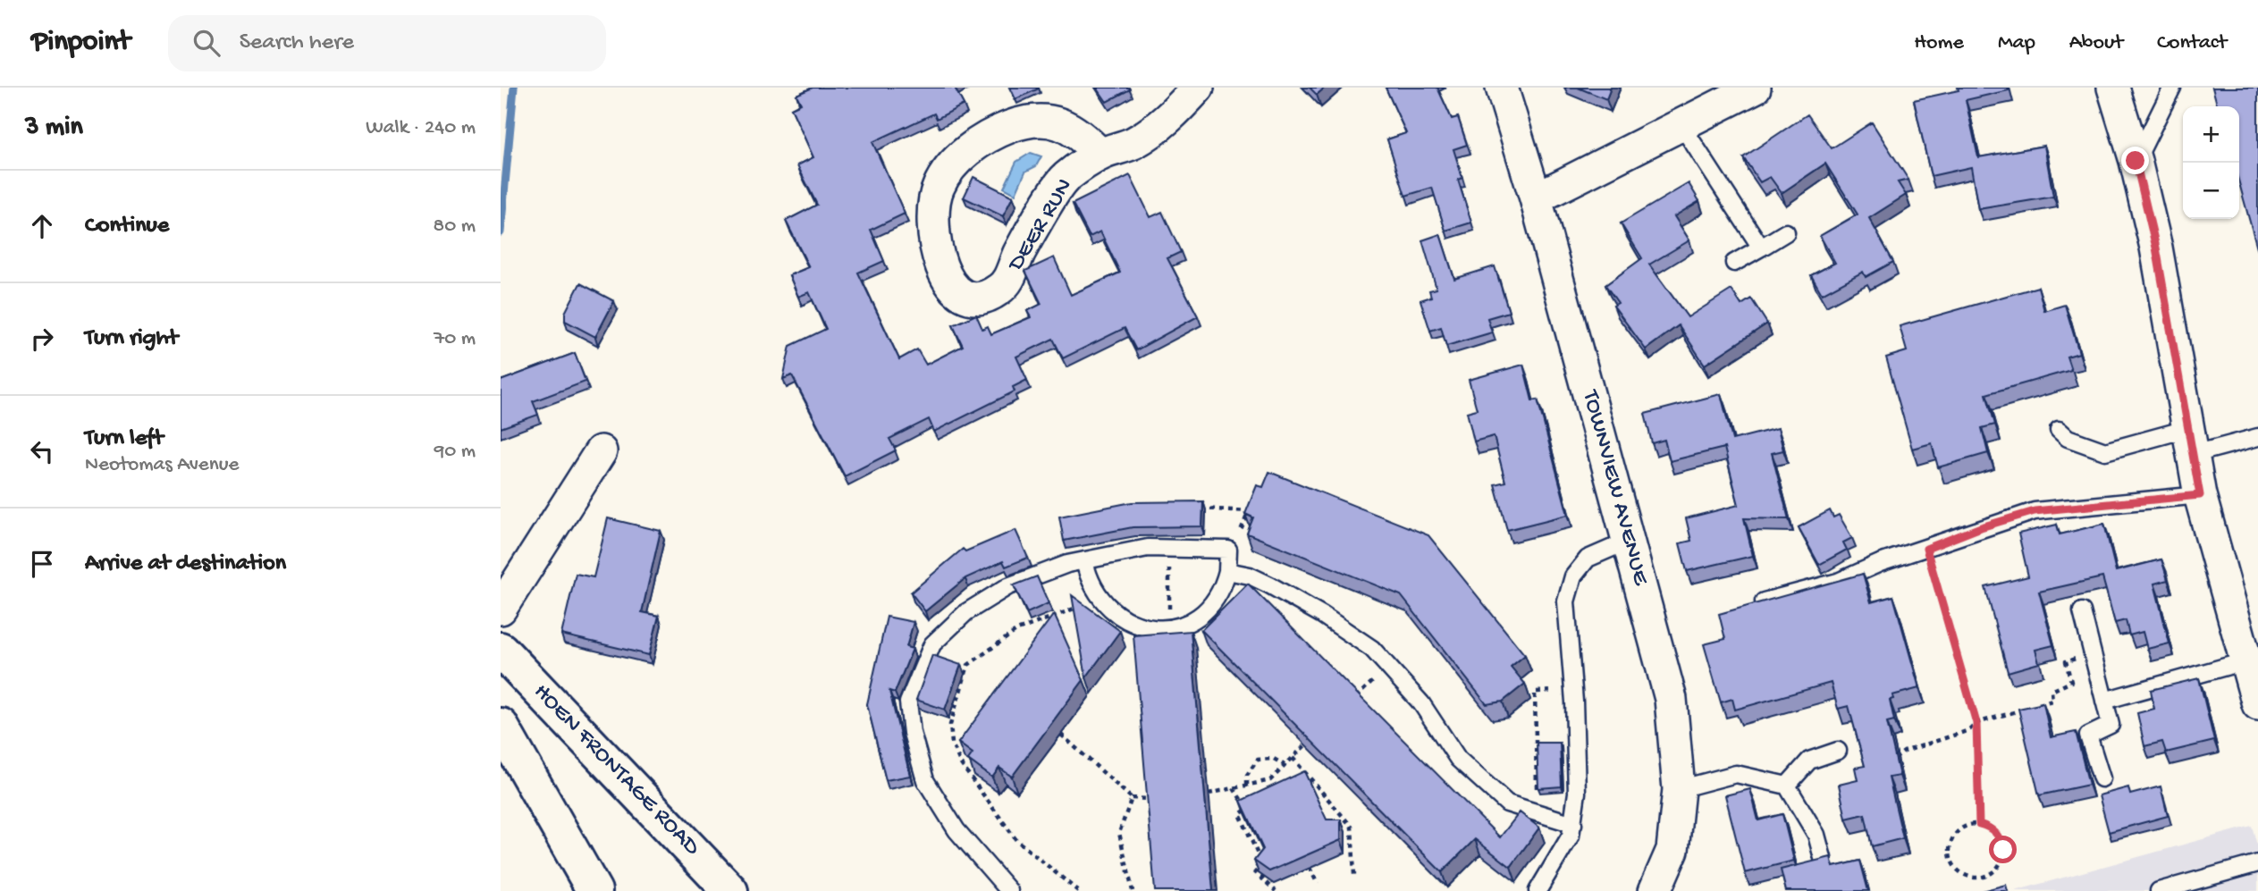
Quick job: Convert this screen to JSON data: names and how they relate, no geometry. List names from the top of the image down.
{
  "streets": {
    "main road": ["HOEN FRONTAGE ROAD"],
    "street": ["DEER RUN", "TOWNVIEW AVENUE"]
  },
  "page": {
    "header": "Pinpoint",
    "search": "Search here",
    "nav": [
      "Home",
      "Map",
      "About",
      "Contact"
    ],
    "heading": ["3 min", "Walk · 240 m"],
    "map_buttons": ["+", "−"],
    "list": [
      ["Continue", "80 m"],
      ["Turn right", "70 m"],
      ["Turn left", "Neotomas Avenue", "90 m"],
      "Arrive at destination"
    ]
  }
}
